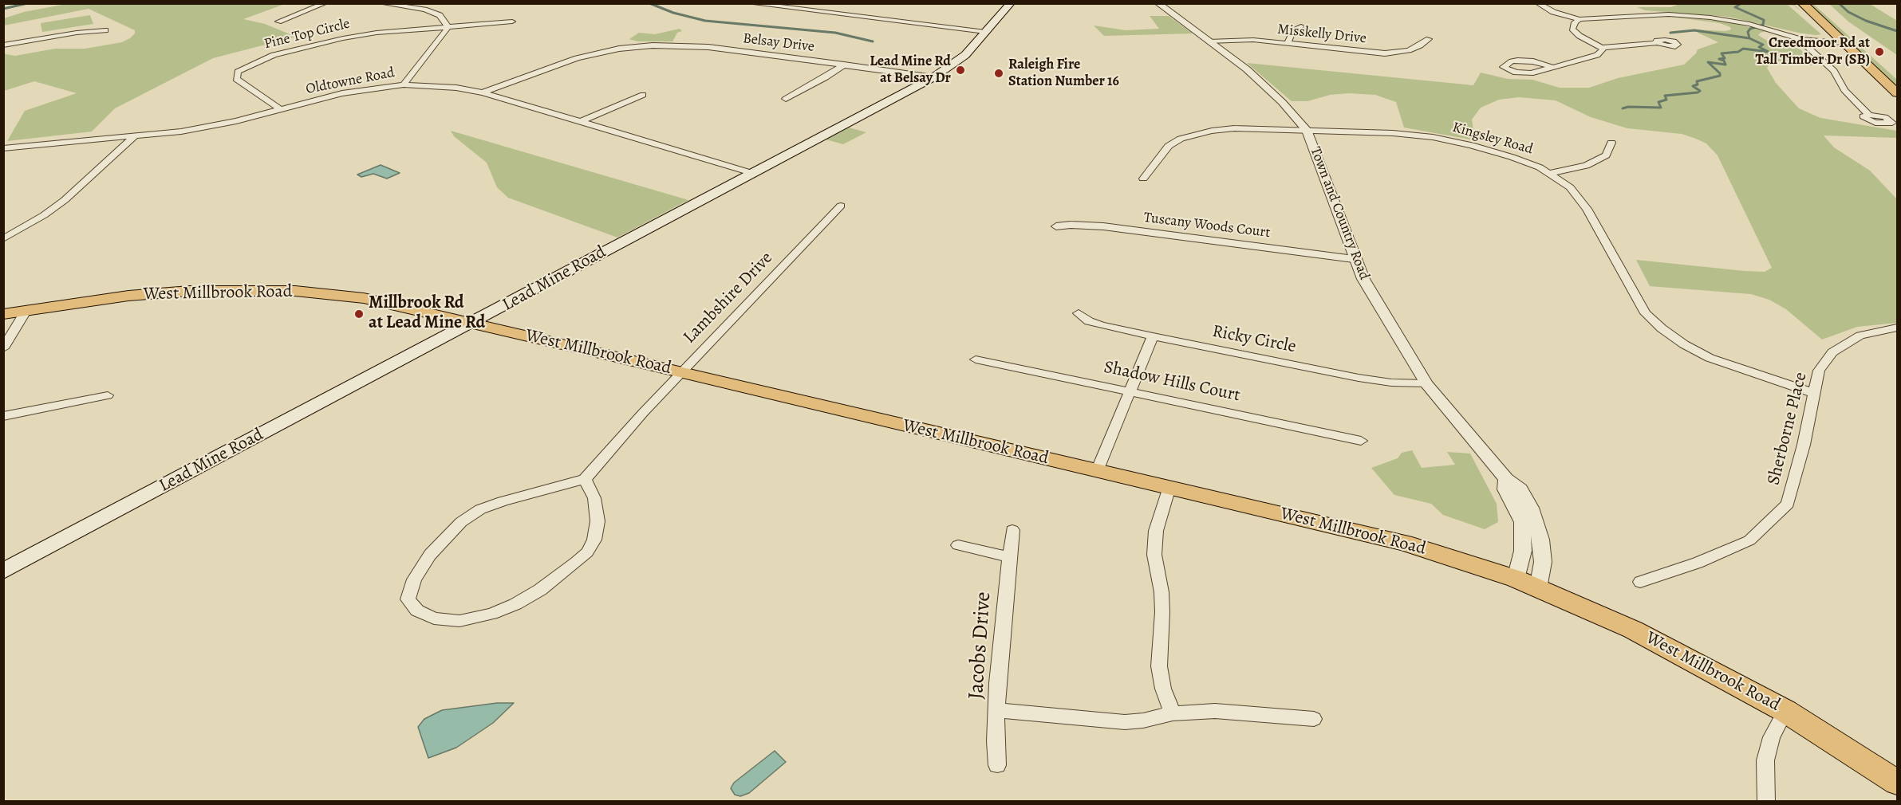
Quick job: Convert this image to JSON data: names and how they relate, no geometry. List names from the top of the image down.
{
  "streets": {
    "main road": ["Lead Mine Road", "West Millbrook Road"],
    "street": [
      "Pine Top Circle",
      "Misskelly Drive",
      "Belsay Drive",
      "Oldtowne Road",
      "Kingsley Road",
      "Town and Country Road",
      "Tuscany Woods Court",
      "Lambshire Drive",
      "Ricky Circle",
      "Shadow Hills Court",
      "Sherborne Place",
      "Jacobs Drive"
    ]
  },
  "crossings": [
    ["Pine Top Circle", "Oldtowne Road"],
    ["Misskelly Drive", "Town and Country Road"],
    ["Belsay Drive", "Oldtowne Road"],
    ["Belsay Drive", "Lead Mine Road"],
    ["Oldtowne Road", "Lead Mine Road"],
    ["Kingsley Road", "Town and Country Road"],
    ["Kingsley Road", "Sherborne Place"],
    ["Town and Country Road", "Tuscany Woods Court"],
    ["Town and Country Road", "West Millbrook Road"],
    ["Town and Country Road", "Ricky Circle"],
    ["Lead Mine Road", "West Millbrook Road"],
    ["West Millbrook Road", "Lambshire Drive"]
  ],
  "places": [
    "Creedmoor Rd at Tall Timber Dr (SB)",
    "Lead Mine Rd at Belsay Dr",
    "Raleigh Fire Station Number 16",
    "Millbrook Rd at Lead Mine Rd"
  ]
}
